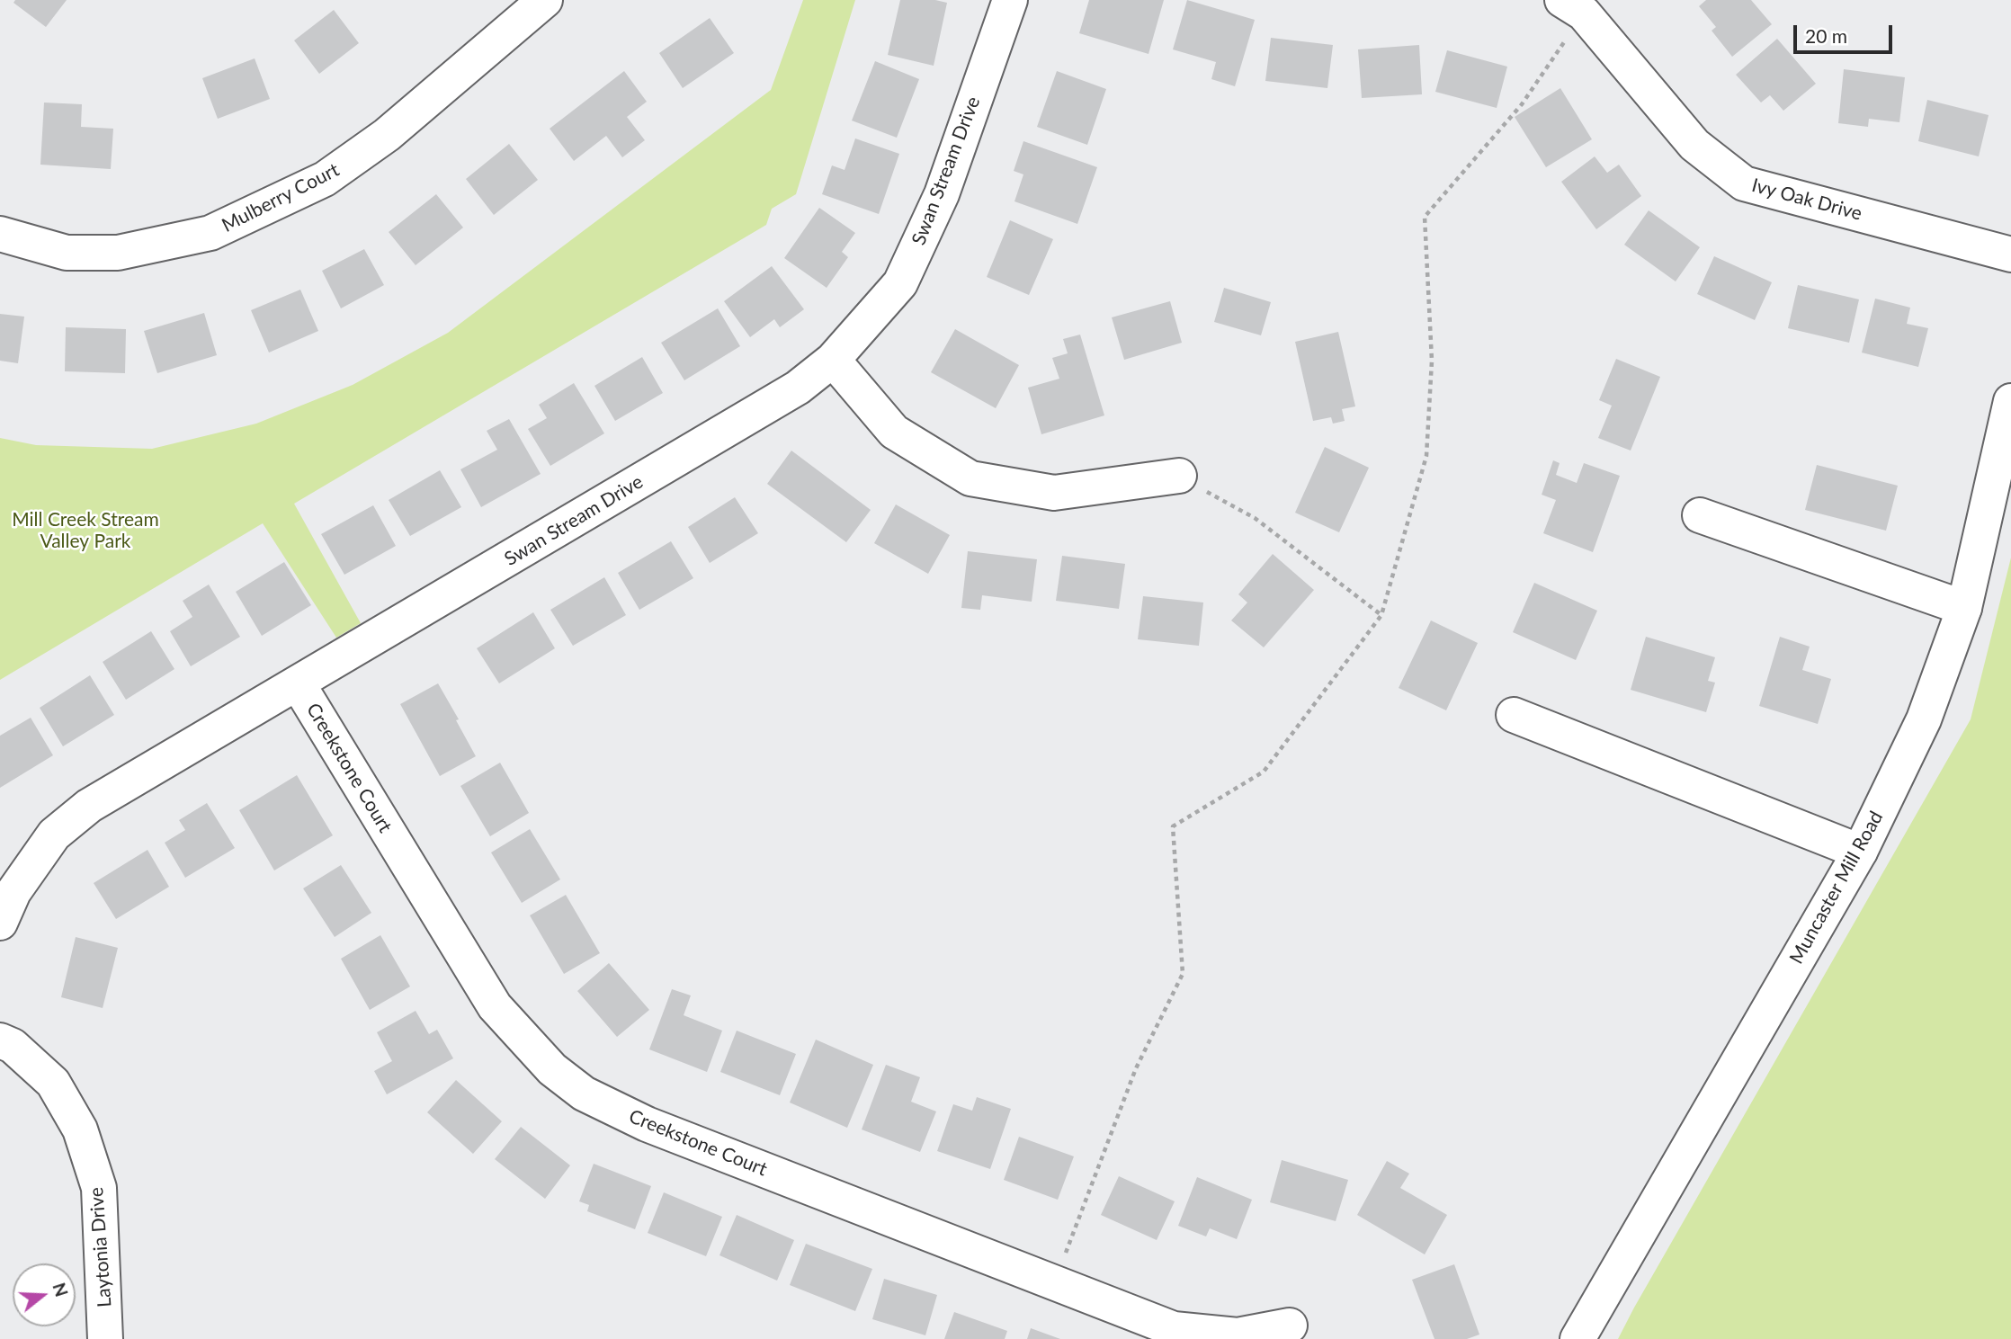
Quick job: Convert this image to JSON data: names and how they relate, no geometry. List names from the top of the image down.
{
  "streets": {
    "street": [
      "Swan Stream Drive",
      "Mulberry Court",
      "Ivy Oak Drive",
      "Creekstone Court",
      "Muncaster Mill Road",
      "Laytonia Drive"
    ]
  },
  "crossings": [
    ["Swan Stream Drive", "Creekstone Court"]
  ],
  "parks": ["Mill Creek Stream Valley Park"],
  "scale_bar": "20 m",
  "north": "right"
}
